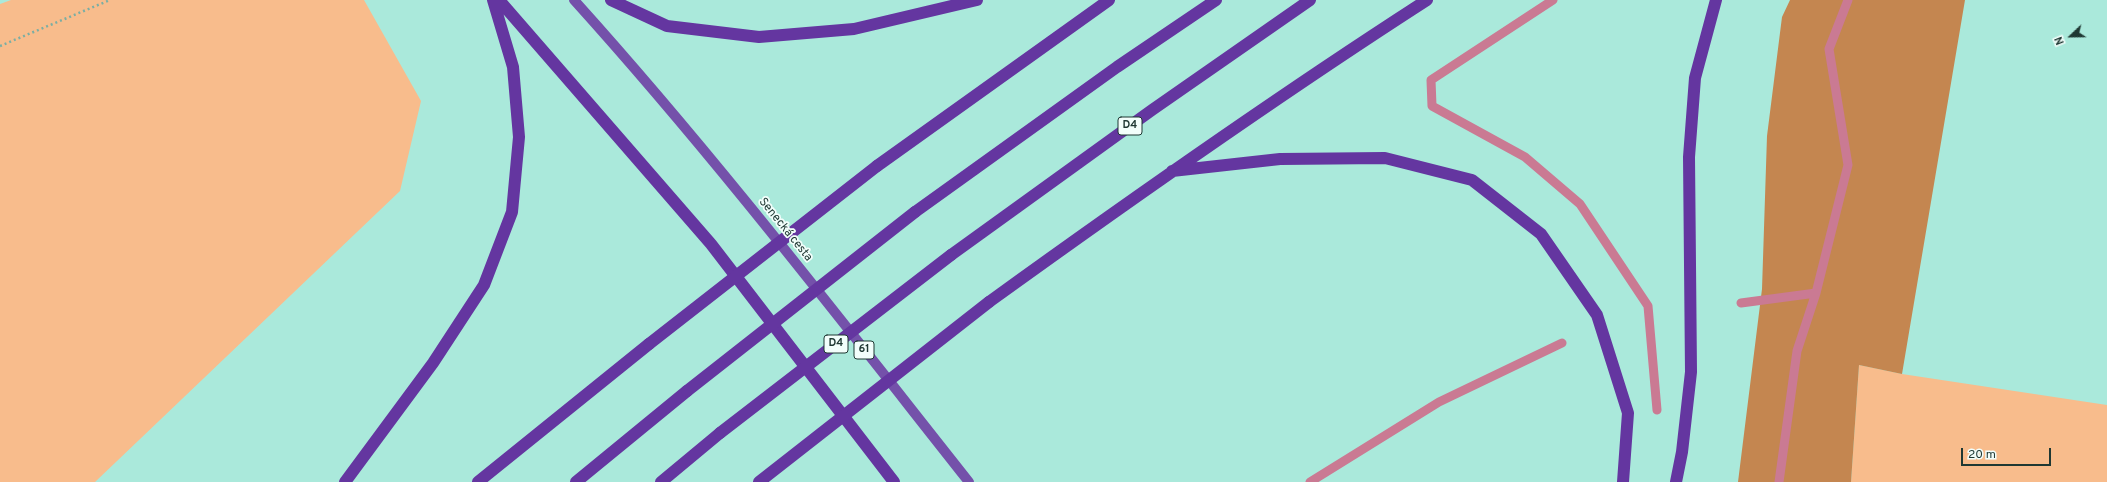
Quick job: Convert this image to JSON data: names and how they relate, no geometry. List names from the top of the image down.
{
  "streets": {
    "highway": ["D4"],
    "main road": ["Senecká cesta", "61"]
  },
  "scale_bar": "20 m",
  "north": "left"
}
